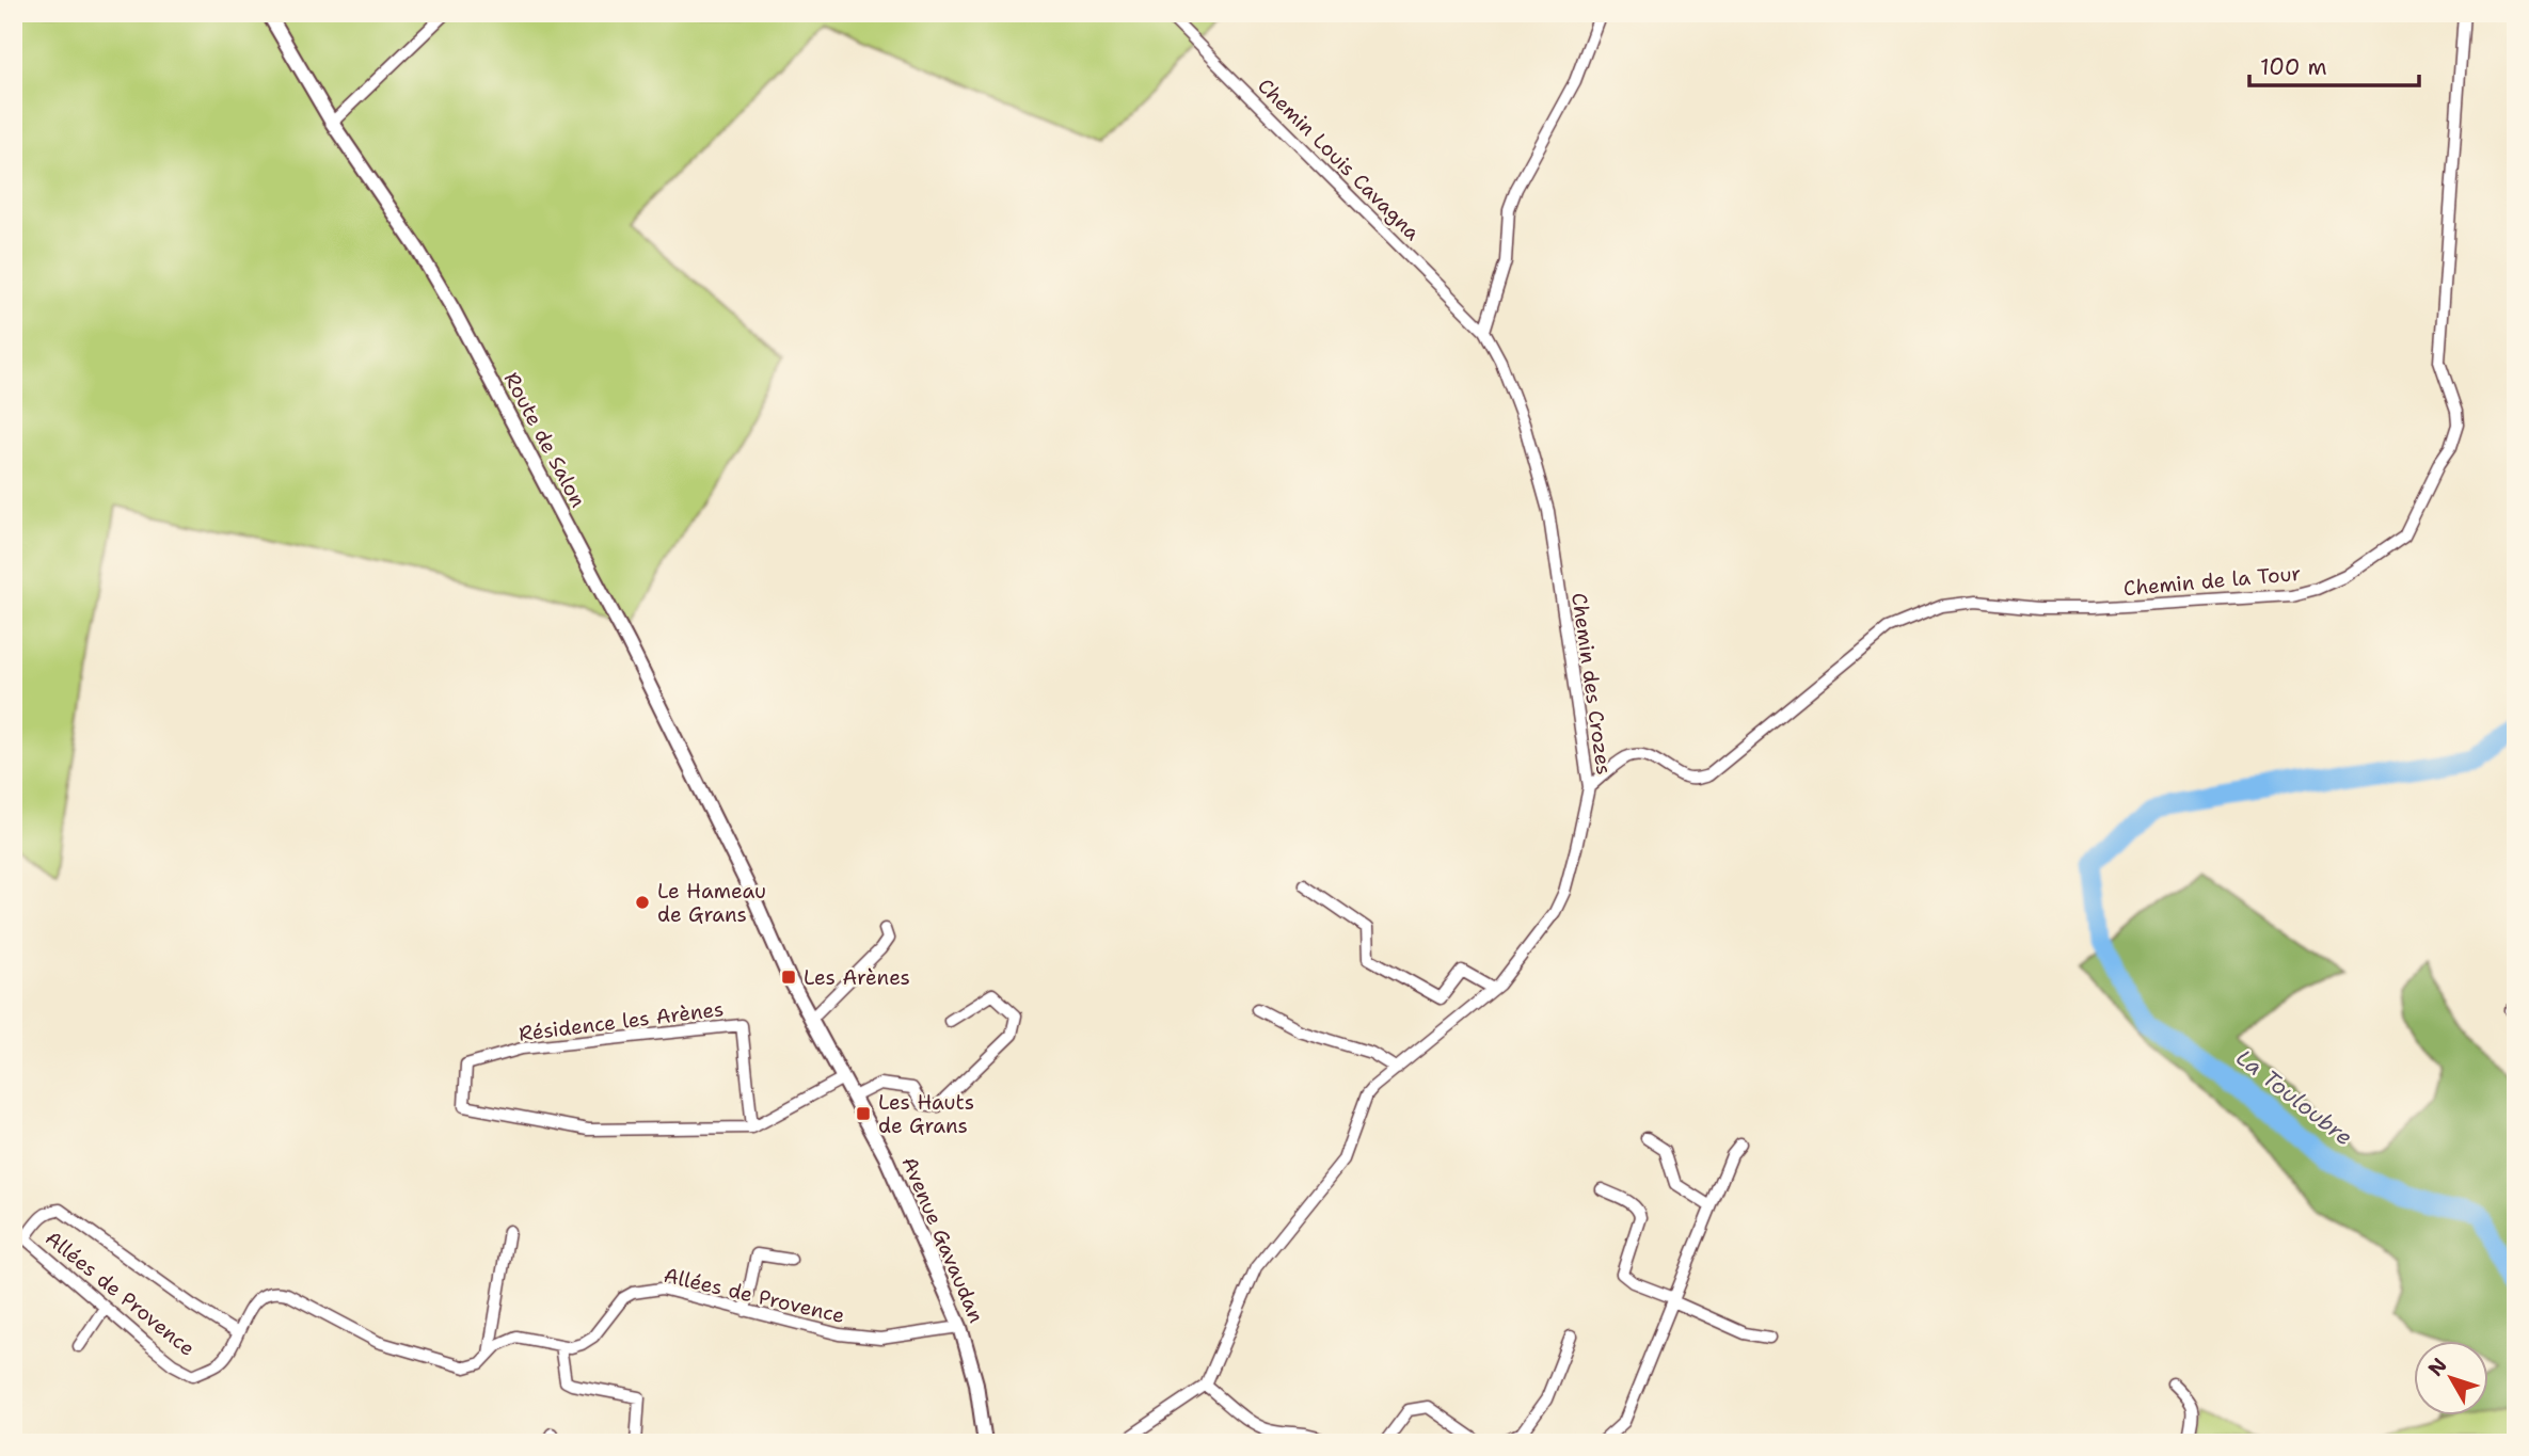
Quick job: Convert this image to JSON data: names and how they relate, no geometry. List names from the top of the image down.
{
  "streets": {
    "street": [
      "Chemin Louis Cavagna",
      "Route de Salon",
      "Chemin de la Tour",
      "Chemin des Crozes",
      "Résidence les Arènes",
      "Avenue Gavaudan",
      "Allées de Provence"
    ]
  },
  "crossings": [
    ["Chemin Louis Cavagna", "Chemin des Crozes"],
    ["Route de Salon", "Avenue Gavaudan"],
    ["Chemin de la Tour", "Chemin des Crozes"],
    ["Résidence les Arènes", "Avenue Gavaudan"],
    ["Avenue Gavaudan", "Allées de Provence"]
  ],
  "water": ["La Touloubre"],
  "places": {
    "other": ["Le Hameau de Grans"],
    "transit": ["Les Arènes", "Les Hauts de Grans"]
  },
  "scale_bar": "100 m",
  "north": "top left"
}
